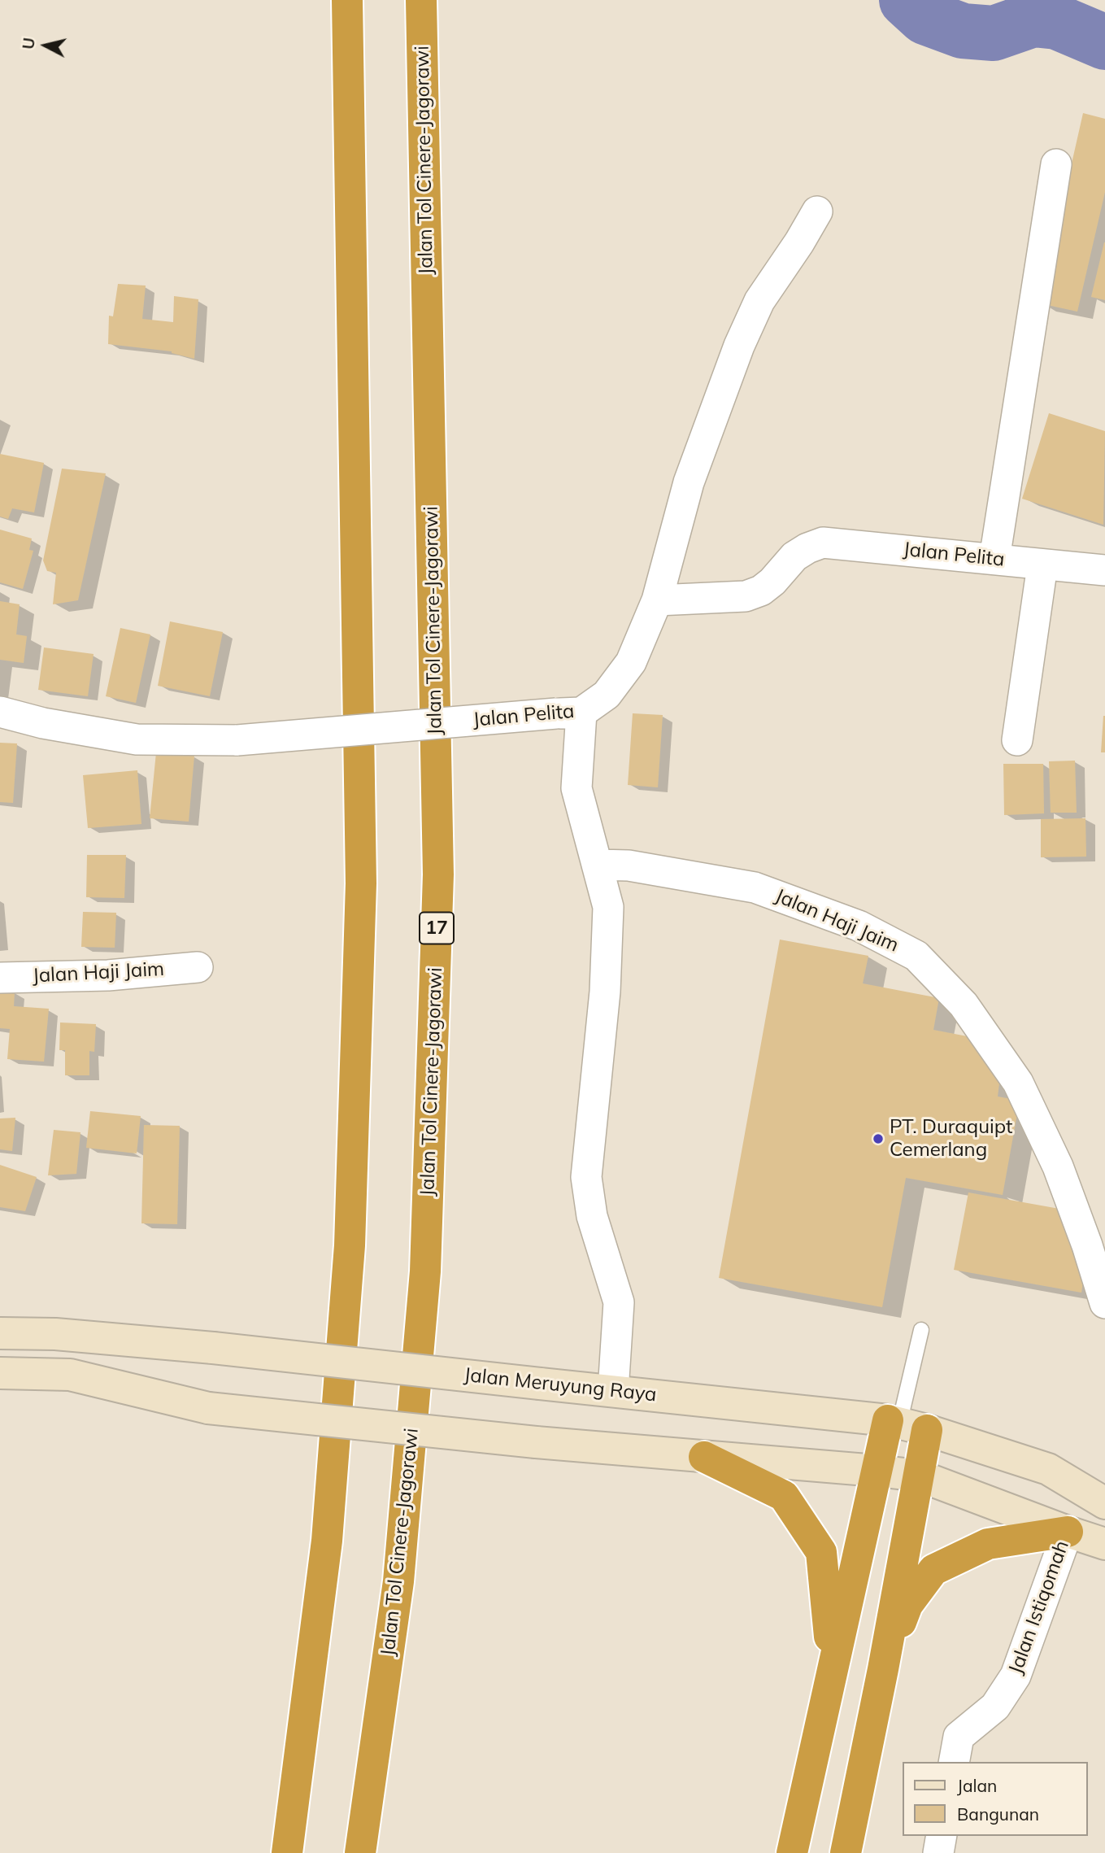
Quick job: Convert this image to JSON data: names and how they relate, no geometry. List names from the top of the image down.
{
  "streets": {
    "highway": ["Jalan Tol Cinere-Jagorawi", "17"],
    "main road": ["Jalan Meruyung Raya"],
    "street": ["Jalan Pelita", "Jalan Haji Jaim", "Jalan Istiqomah"]
  },
  "places": ["PT. Duraquipt Cemerlang"],
  "legend": ["Jalan", "Bangunan"],
  "north": "left"
}
